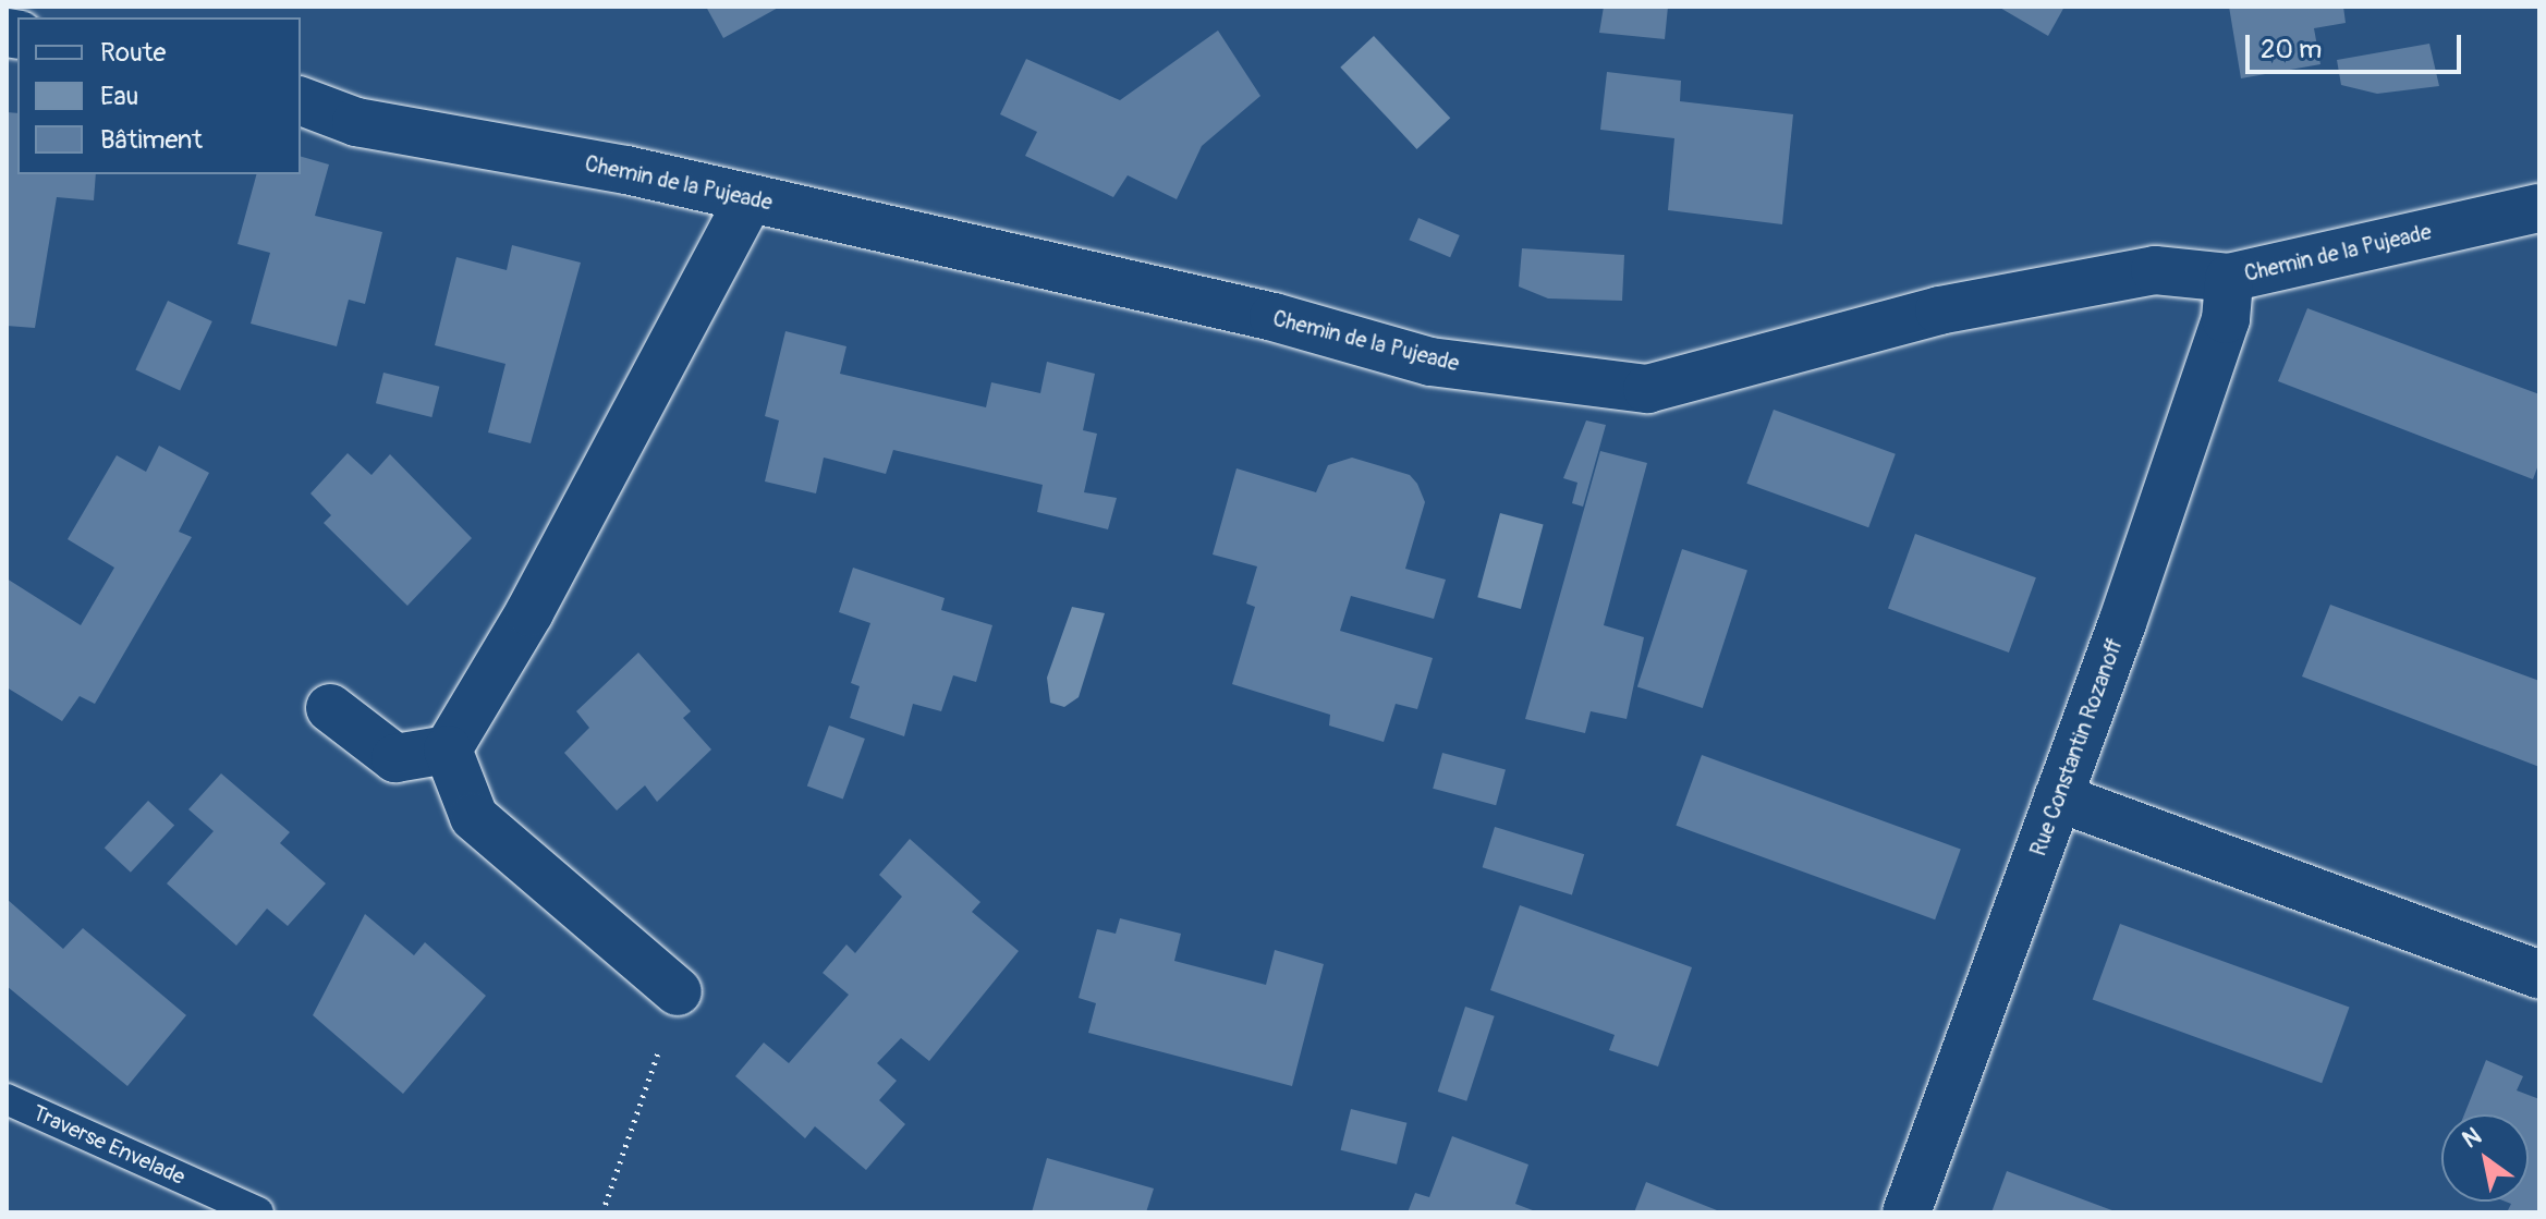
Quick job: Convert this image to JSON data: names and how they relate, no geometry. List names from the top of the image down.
{
  "streets": {
    "street": ["Chemin de la Pujeade", "Rue Constantin Rozanoff"],
    "lane": ["Traverse Envelade"]
  },
  "crossings": [
    ["Chemin de la Pujeade", "Rue Constantin Rozanoff"]
  ],
  "legend": ["Route", "Eau", "Bâtiment"],
  "scale_bar": "20 m",
  "north": "top left"
}
